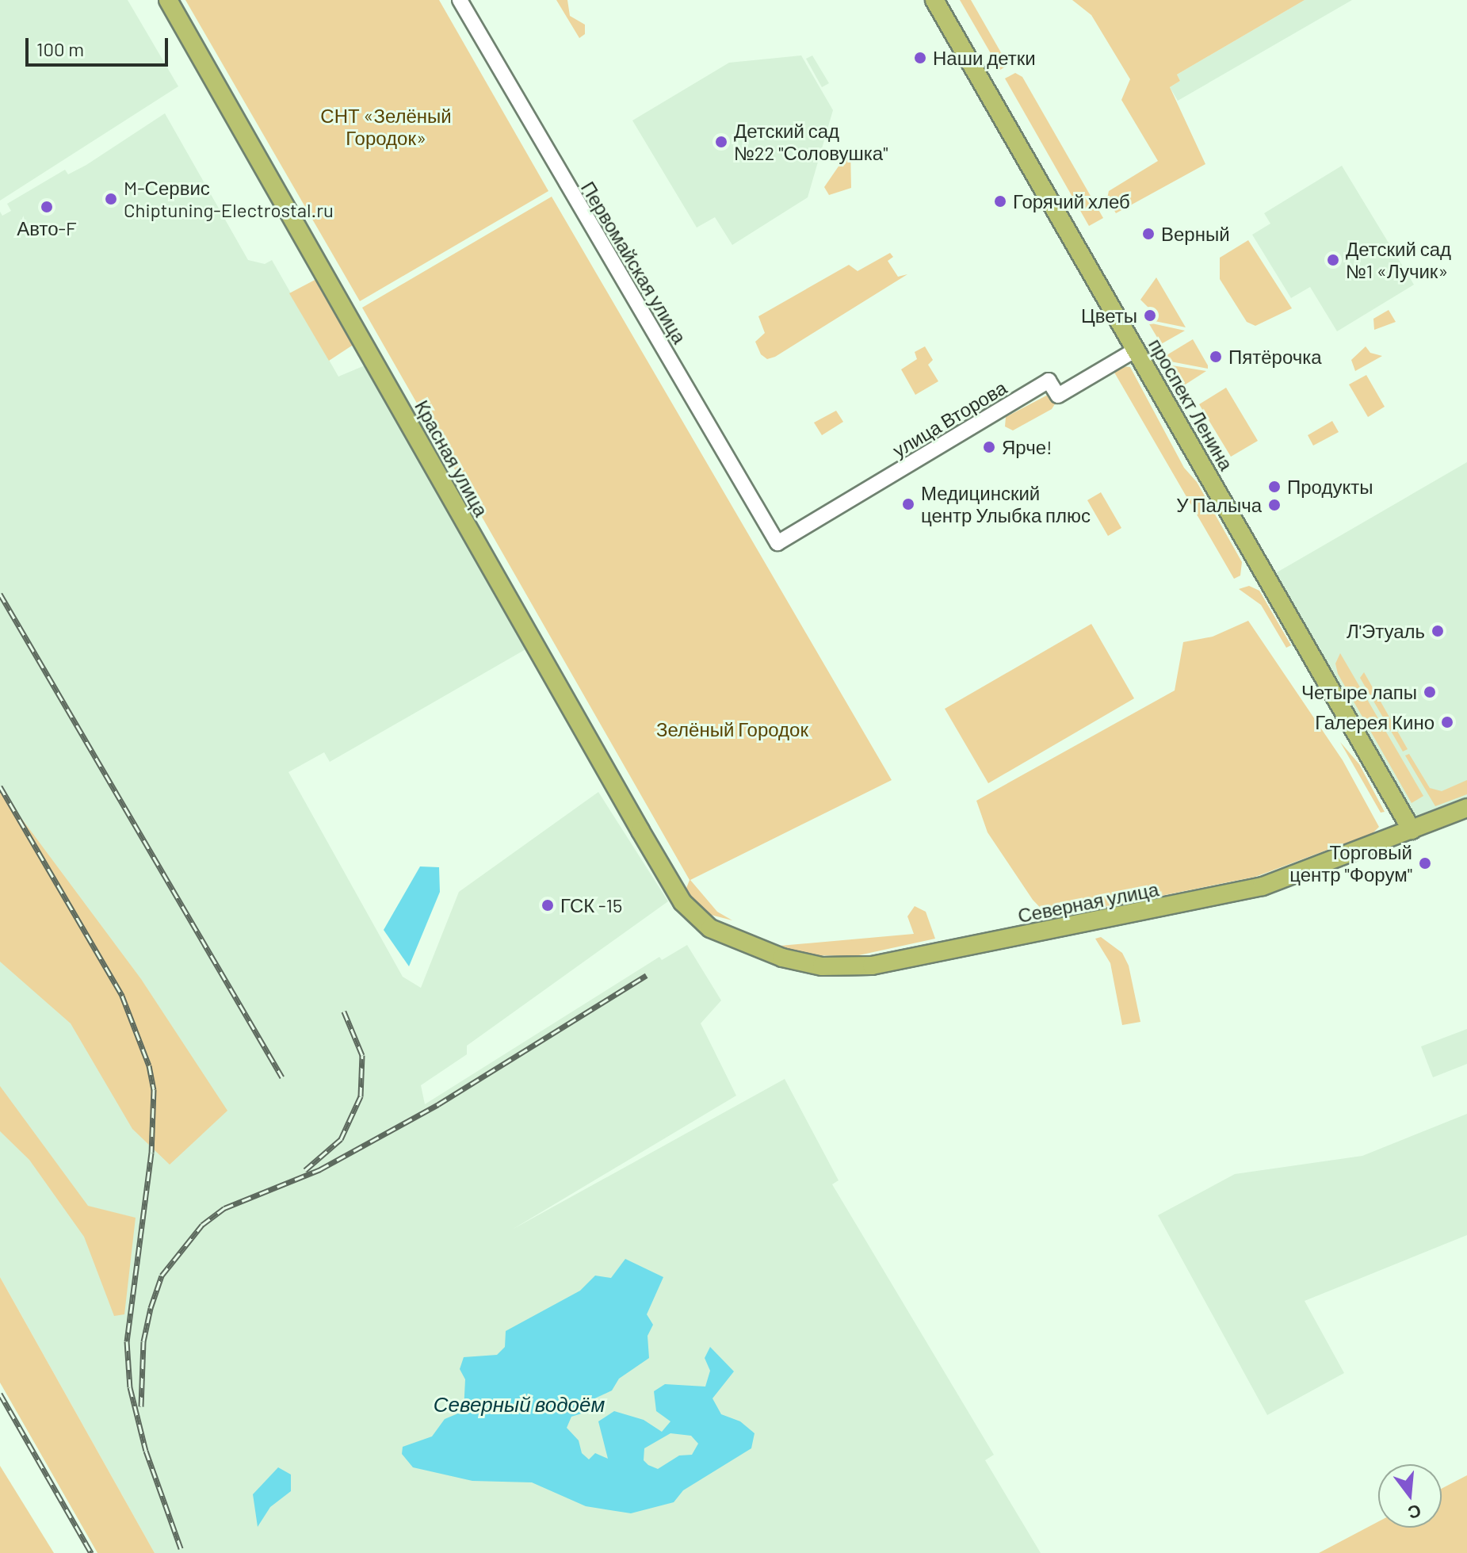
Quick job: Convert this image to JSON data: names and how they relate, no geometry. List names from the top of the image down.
{
  "streets": {
    "main road": ["проспект Ленина", "Красная улица", "Северная улица"],
    "street": ["Первомайская улица", "улица Второва"]
  },
  "crossings": [
    ["Первомайская улица", "улица Второва"],
    ["проспект Ленина", "улица Второва"],
    ["проспект Ленина", "Северная улица"],
    ["Красная улица", "Северная улица"]
  ],
  "water": ["Северный водоём"],
  "parks": ["СНТ «Зелёный Городок»", "Зелёный Городок"],
  "places": [
    "Наши детки",
    "Детский сад №22 \"Соловушка\"",
    "M-Сервис Chiptuning-Electrostal.ru",
    "Горячий хлеб",
    "Авто-F",
    "Верный",
    "Детский сад №1 «Лучик»",
    "Цветы",
    "Пятёрочка",
    "Ярче!",
    "Продукты",
    "Медицинский центр Улыбка плюс",
    "У Палыча",
    "Л'Этуаль",
    "Четыре лапы",
    "Галерея Кино",
    "Торговый центр \"Форум\"",
    "ГСК -15"
  ],
  "scale_bar": "100 m",
  "north": "bottom"
}
